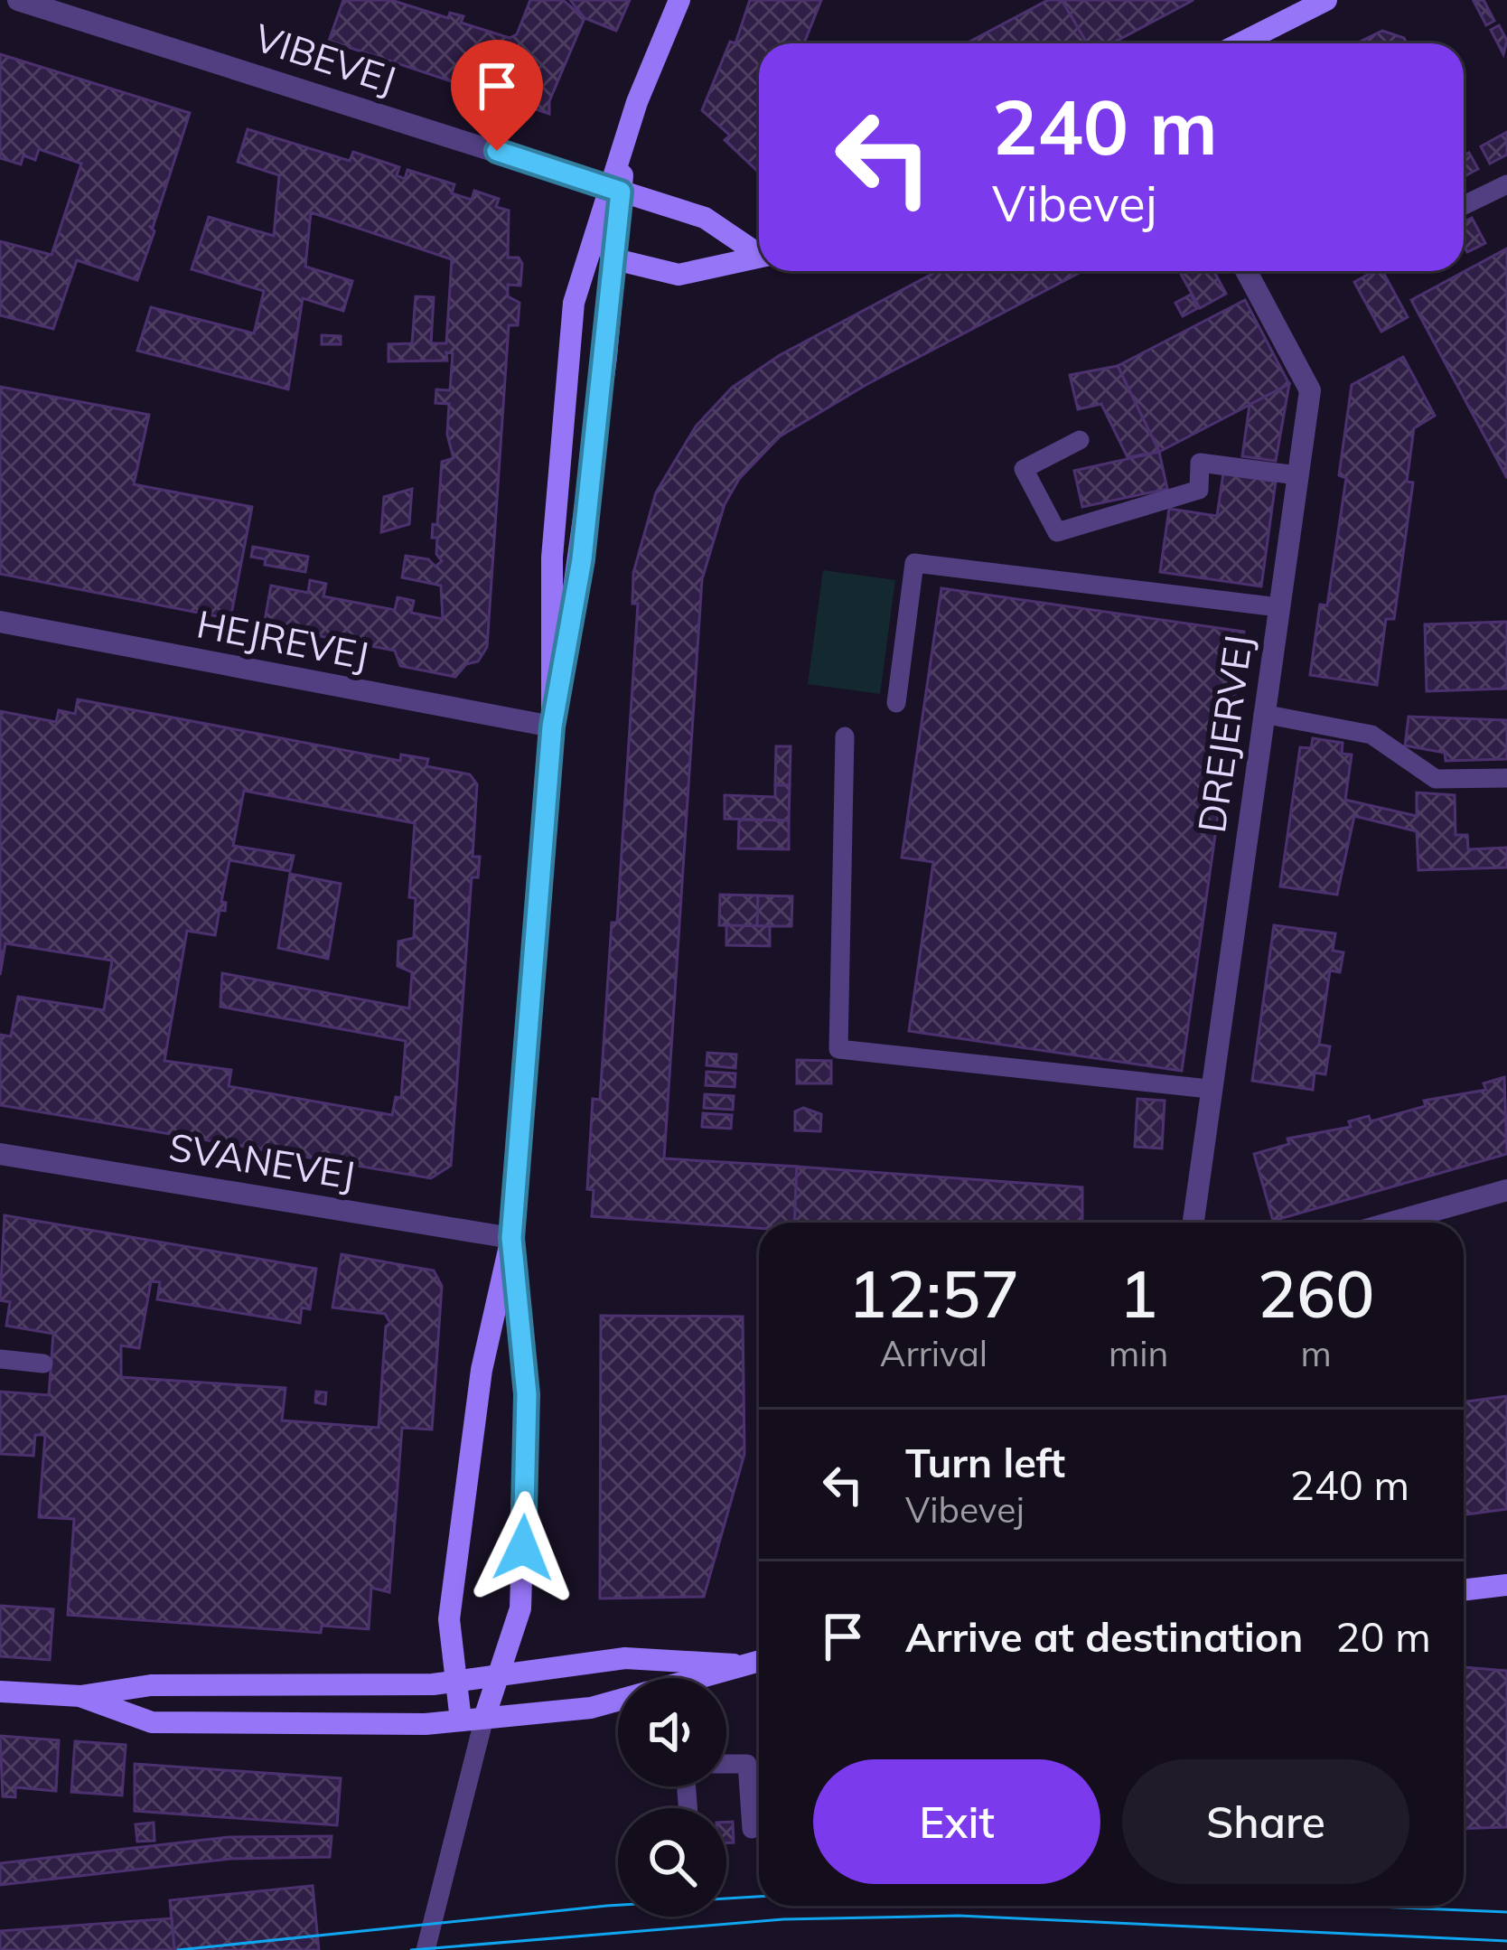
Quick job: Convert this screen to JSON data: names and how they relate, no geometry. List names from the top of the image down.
{
  "streets": {
    "street": [
      "VIBEVEJ",
      "HEJREVEJ",
      "DREJERVEJ",
      "SVANEVEJ"
    ]
  },
  "page": {
    "turn": ["240 m", "Vibevej"],
    "eta": [
      "12:57",
      "Arrival",
      "1",
      "min",
      "260",
      "m"
    ],
    "list": [
      {
        "name": "Turn left",
        "note": "Vibevej",
        "value": "240 m"
      },
      {
        "name": "Arrive at destination",
        "value": "20 m"
      }
    ],
    "buttons": ["Exit", "Share"]
  }
}
